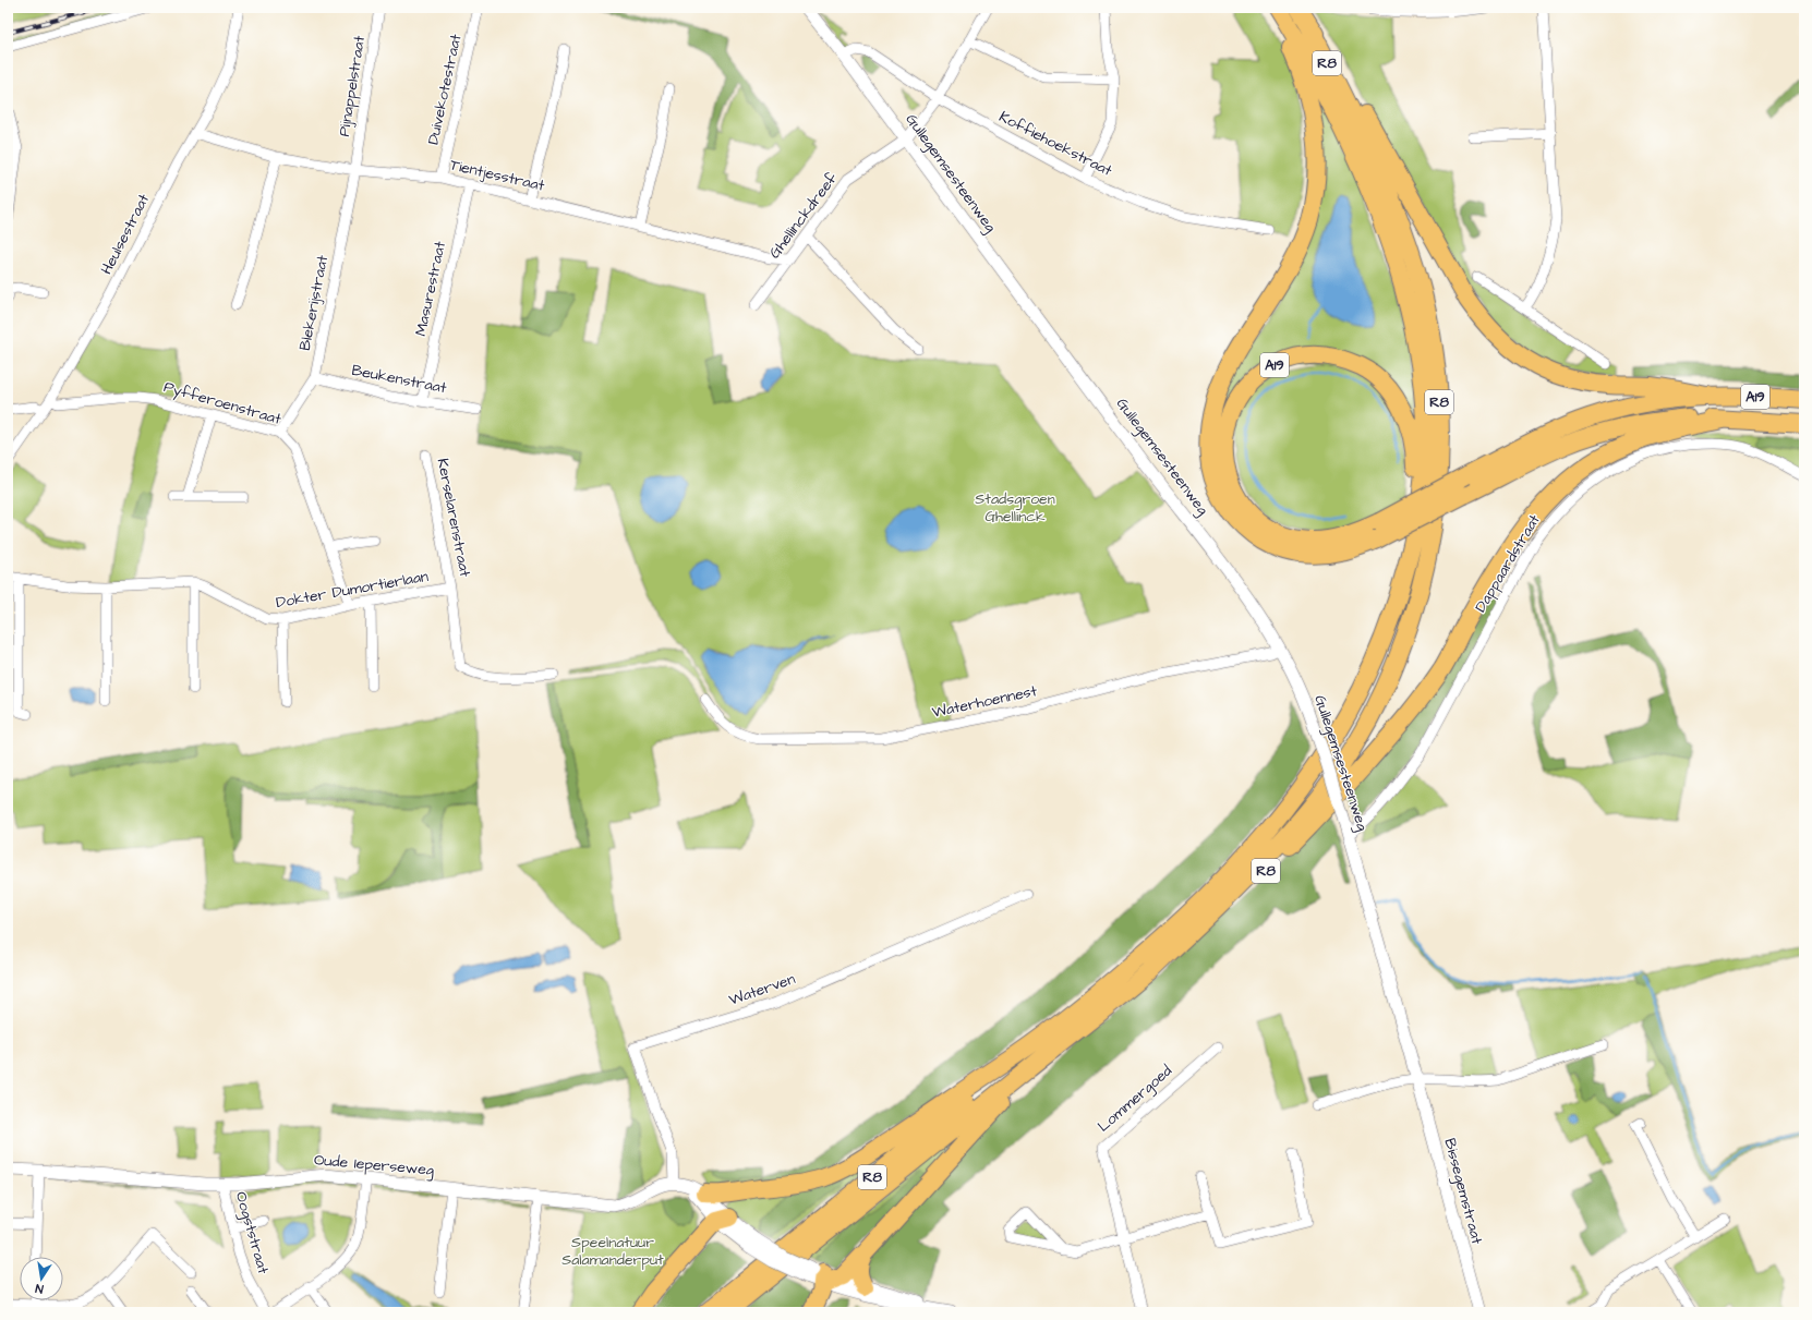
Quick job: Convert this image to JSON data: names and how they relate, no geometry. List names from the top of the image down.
{
  "streets": {
    "highway": ["R8", "A19"],
    "street": [
      "Pijnappelstraat",
      "Duivekotestraat",
      "Koffiehoekstraat",
      "Gullegemsesteenweg",
      "Tientjesstraat",
      "Ghellinckdreef",
      "Heulsestraat",
      "Masurestraat",
      "Blekerijstraat",
      "Beukenstraat",
      "Pyfferoenstraat",
      "Kerselarenstraat",
      "Dappaardstraat",
      "Dokter Dumortierlaan",
      "Waterhoennest",
      "Waterven",
      "Lommergoed",
      "Oude Ieperseweg",
      "Bissegemstraat",
      "Oogststraat"
    ]
  },
  "crossings": [
    ["R8", "A19"],
    ["Pijnappelstraat", "Tientjesstraat"],
    ["Pijnappelstraat", "Blekerijstraat"],
    ["Duivekotestraat", "Tientjesstraat"],
    ["Koffiehoekstraat", "Gullegemsesteenweg"],
    ["Koffiehoekstraat", "Ghellinckdreef"],
    ["Gullegemsesteenweg", "Ghellinckdreef"],
    ["Gullegemsesteenweg", "Dappaardstraat"],
    ["Gullegemsesteenweg", "Waterhoennest"],
    ["Gullegemsesteenweg", "Bissegemstraat"],
    ["Tientjesstraat", "Ghellinckdreef"],
    ["Tientjesstraat", "Heulsestraat"],
    ["Tientjesstraat", "Masurestraat"],
    ["Tientjesstraat", "Blekerijstraat"],
    ["Heulsestraat", "Pyfferoenstraat"],
    ["Masurestraat", "Beukenstraat"],
    ["Blekerijstraat", "Beukenstraat"],
    ["Blekerijstraat", "Pyfferoenstraat"],
    ["Pyfferoenstraat", "Dokter Dumortierlaan"],
    ["Kerselarenstraat", "Dokter Dumortierlaan"],
    ["Waterven", "Oude Ieperseweg"],
    ["Oude Ieperseweg", "Oogststraat"]
  ],
  "parks": ["Stadsgroen Ghellinck", "Speelnatuur Salamanderput"],
  "north": "bottom"
}
